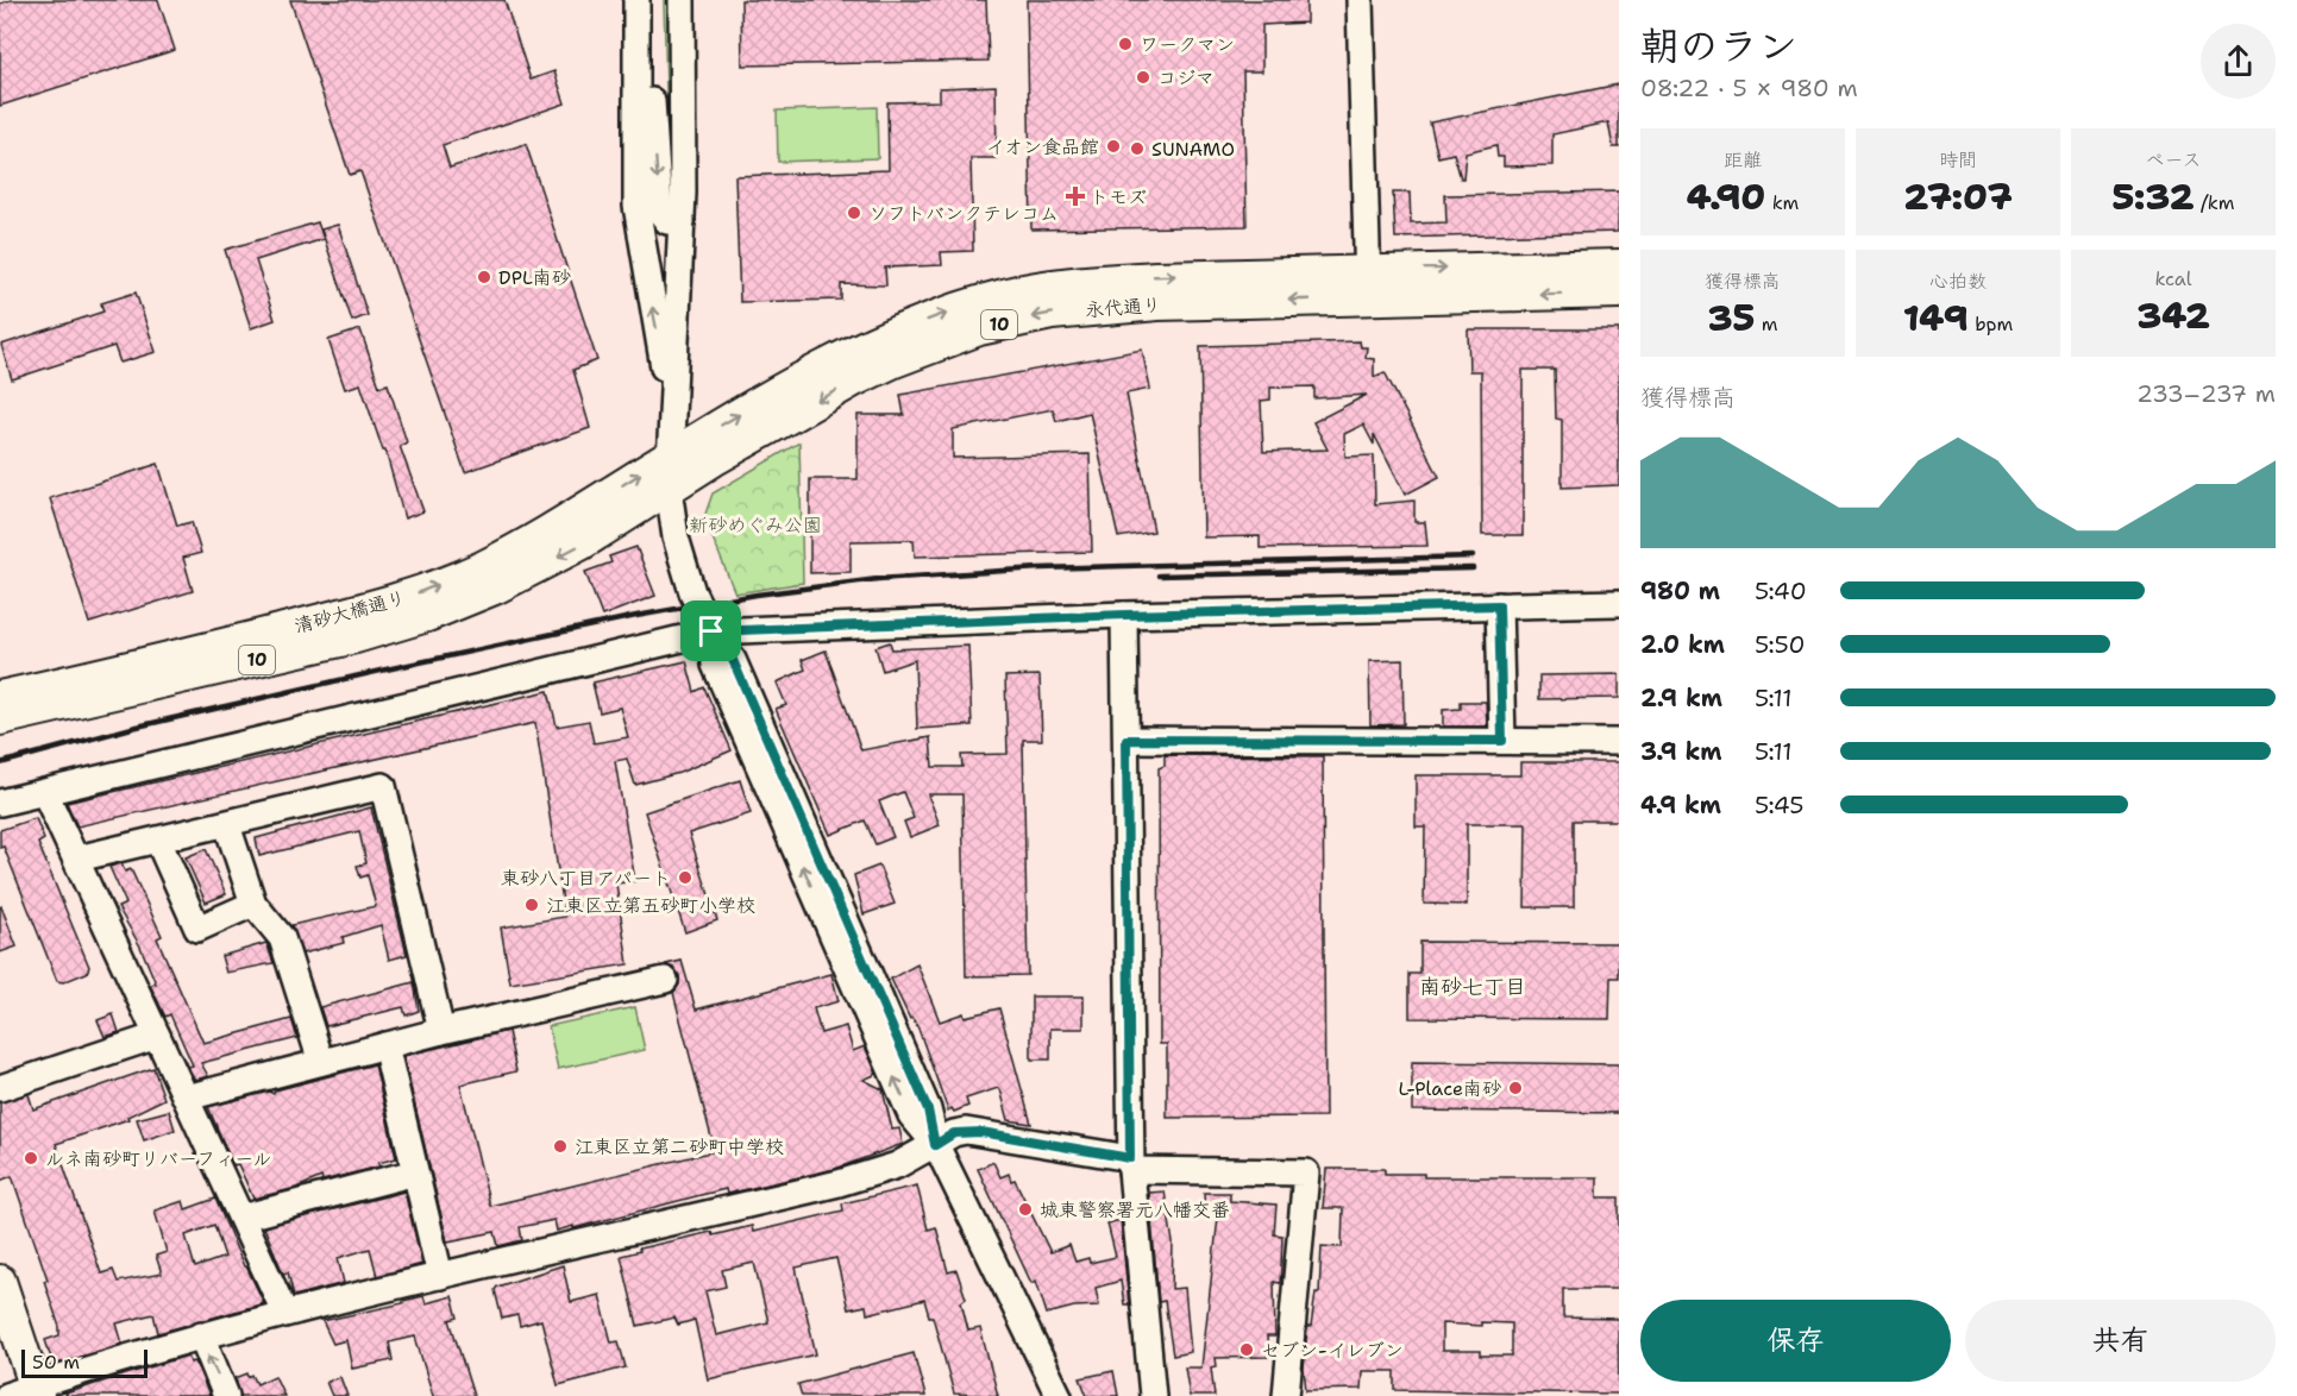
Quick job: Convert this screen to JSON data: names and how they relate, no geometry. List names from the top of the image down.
{
  "streets": {
    "main road": ["永代通り", "10", "清砂大橋通り"]
  },
  "crossings": [
    ["永代通り", "清砂大橋通り"]
  ],
  "districts": ["南砂七丁目"],
  "parks": ["新砂めぐみ公園"],
  "places": {
    "other": [
      "ワークマン",
      "コジマ",
      "イオン食品館",
      "SUNAMO",
      "ソフトバンクテレコム",
      "DPL南砂",
      "東砂八丁目アパート",
      "江東区立第五砂町小学校",
      "L-Place南砂",
      "江東区立第二砂町中学校",
      "ルネ南砂町リバーフィール",
      "城東警察署元八幡交番",
      "セブン-イレブン"
    ],
    "health": ["トモズ"]
  },
  "scale_bar": "50 m",
  "page": {
    "heading": ["朝のラン", "08:22 · 5 × 980 m"],
    "stats": [
      ["距離", "4.90 km"],
      ["時間", "27:07"],
      ["ペース", "5:32 /km"],
      ["獲得標高", "35 m"],
      ["心拍数", "149 bpm"],
      ["kcal", "342"]
    ],
    "chart": ["獲得標高", "233–237 m"],
    "list": [
      {
        "name": "980 m",
        "note": "5:40"
      },
      {
        "name": "2.0 km",
        "note": "5:50"
      },
      {
        "name": "2.9 km",
        "note": "5:11"
      },
      {
        "name": "3.9 km",
        "note": "5:11"
      },
      {
        "name": "4.9 km",
        "note": "5:45"
      }
    ],
    "buttons": ["保存", "共有"],
    "scale": "50 m"
  }
}
